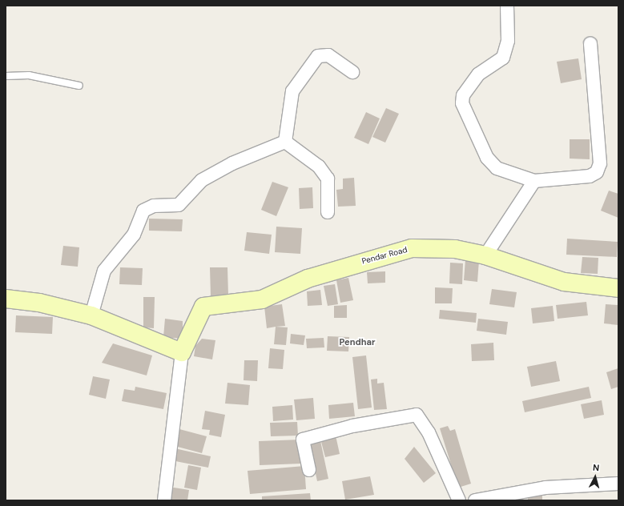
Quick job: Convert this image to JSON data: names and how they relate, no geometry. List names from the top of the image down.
{
  "streets": {
    "street": ["Pendar Road"]
  },
  "districts": ["Pendhar"],
  "north": "top"
}
